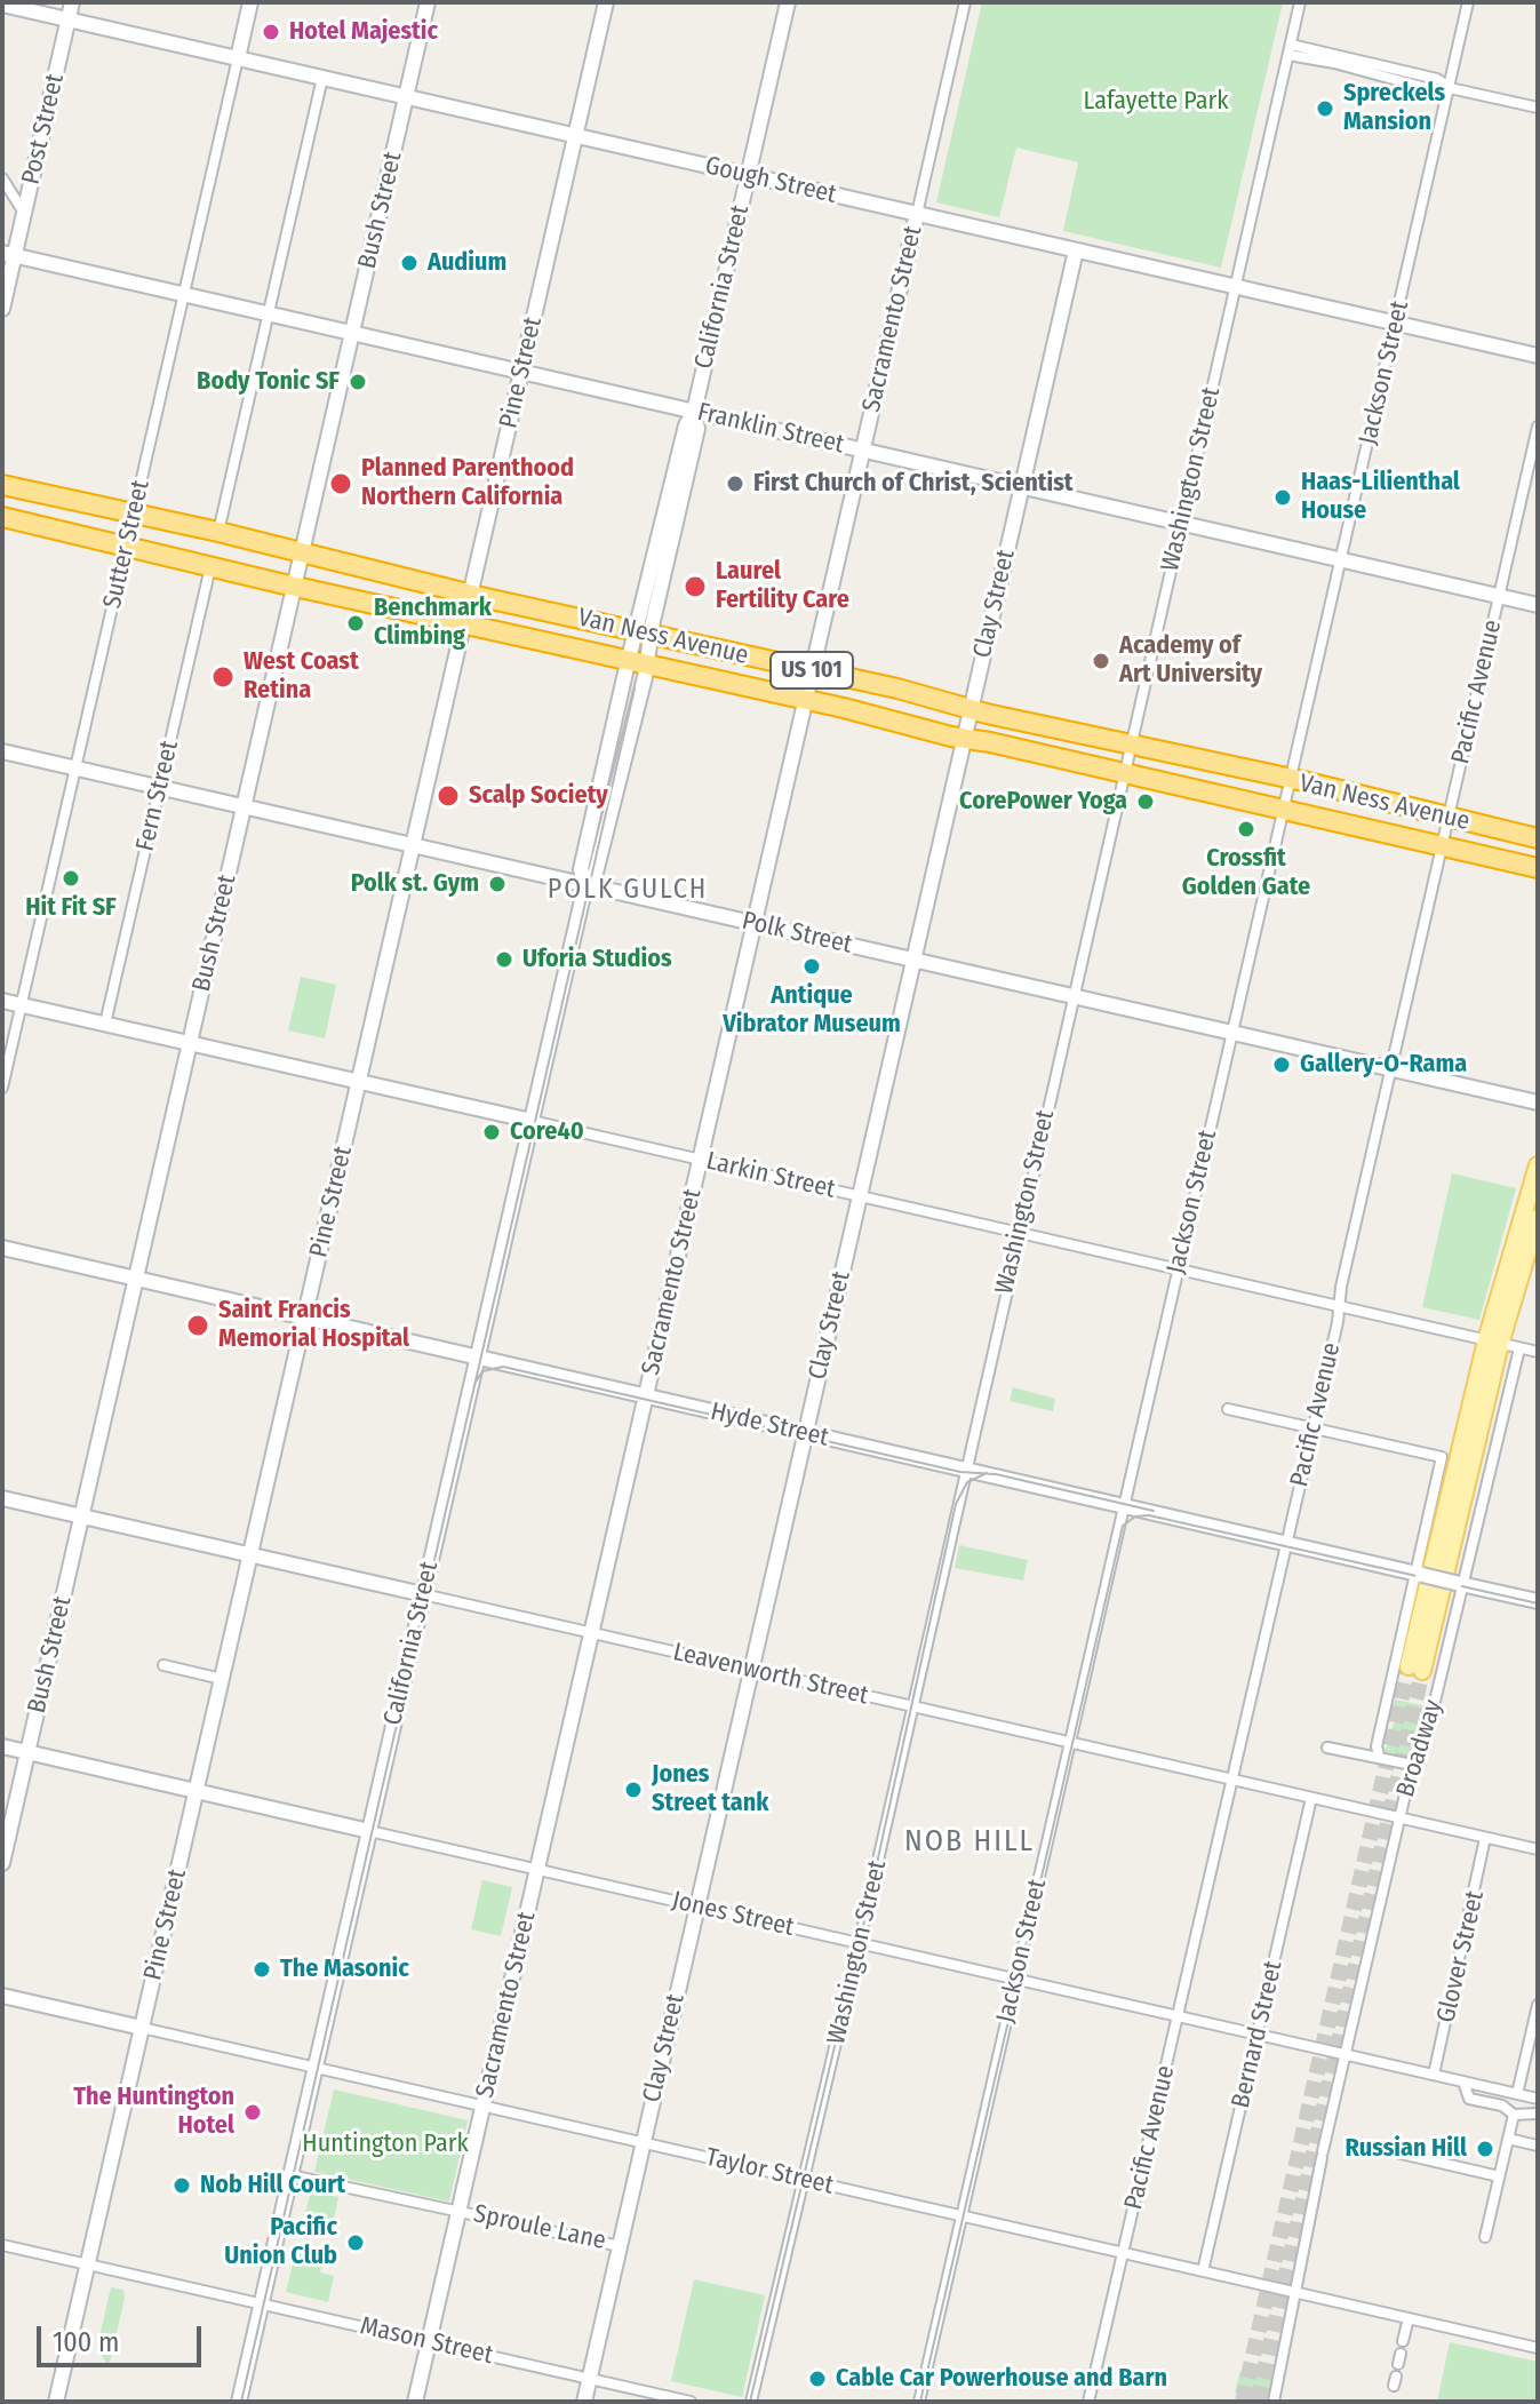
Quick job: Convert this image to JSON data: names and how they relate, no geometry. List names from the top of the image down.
{
  "streets": {
    "highway": ["Van Ness Avenue", "US 101"],
    "main road": ["Broadway"],
    "street": [
      "Post Street",
      "Gough Street",
      "Bush Street",
      "California Street",
      "Sacramento Street",
      "Pine Street",
      "Jackson Street",
      "Franklin Street",
      "Washington Street",
      "Sutter Street",
      "Clay Street",
      "Pacific Avenue",
      "Fern Street",
      "Polk Street",
      "Larkin Street",
      "Hyde Street",
      "Leavenworth Street",
      "Jones Street",
      "Glover Street",
      "Bernard Street",
      "Taylor Street",
      "Sproule Lane",
      "Mason Street"
    ]
  },
  "crossings": [
    ["Post Street", "Gough Street"],
    ["Post Street", "Franklin Street"],
    ["Gough Street", "Bush Street"],
    ["Gough Street", "California Street"],
    ["Gough Street", "Sacramento Street"],
    ["Gough Street", "Pine Street"],
    ["Gough Street", "Jackson Street"],
    ["Gough Street", "Washington Street"],
    ["Gough Street", "Sutter Street"],
    ["Gough Street", "Clay Street"],
    ["Bush Street", "Franklin Street"],
    ["Bush Street", "Van Ness Avenue"],
    ["Bush Street", "Polk Street"],
    ["Bush Street", "Larkin Street"],
    ["Bush Street", "Hyde Street"],
    ["Bush Street", "Leavenworth Street"],
    ["Bush Street", "Jones Street"],
    ["California Street", "Franklin Street"],
    ["California Street", "Van Ness Avenue"],
    ["California Street", "Polk Street"],
    ["California Street", "Larkin Street"],
    ["California Street", "Hyde Street"],
    ["California Street", "Leavenworth Street"],
    ["California Street", "Jones Street"],
    ["California Street", "Taylor Street"],
    ["California Street", "Sproule Lane"],
    ["California Street", "Mason Street"],
    ["Sacramento Street", "Franklin Street"],
    ["Sacramento Street", "Van Ness Avenue"],
    ["Sacramento Street", "Polk Street"],
    ["Sacramento Street", "Larkin Street"],
    ["Sacramento Street", "Hyde Street"],
    ["Sacramento Street", "Leavenworth Street"],
    ["Sacramento Street", "Jones Street"],
    ["Sacramento Street", "Taylor Street"],
    ["Sacramento Street", "Sproule Lane"],
    ["Sacramento Street", "Mason Street"],
    ["Pine Street", "Franklin Street"],
    ["Pine Street", "Van Ness Avenue"],
    ["Pine Street", "Polk Street"],
    ["Pine Street", "Larkin Street"],
    ["Pine Street", "Hyde Street"],
    ["Pine Street", "Leavenworth Street"],
    ["Pine Street", "Jones Street"],
    ["Pine Street", "Taylor Street"],
    ["Pine Street", "Mason Street"],
    ["Jackson Street", "Franklin Street"],
    ["Jackson Street", "Van Ness Avenue"],
    ["Jackson Street", "Polk Street"],
    ["Jackson Street", "Larkin Street"],
    ["Jackson Street", "Hyde Street"],
    ["Jackson Street", "Leavenworth Street"],
    ["Jackson Street", "Jones Street"],
    ["Jackson Street", "Taylor Street"],
    ["Franklin Street", "Washington Street"],
    ["Franklin Street", "Sutter Street"],
    ["Franklin Street", "Clay Street"],
    ["Franklin Street", "Pacific Avenue"],
    ["Washington Street", "Van Ness Avenue"],
    ["Washington Street", "Polk Street"],
    ["Washington Street", "Larkin Street"],
    ["Washington Street", "Hyde Street"],
    ["Washington Street", "Leavenworth Street"],
    ["Washington Street", "Jones Street"],
    ["Washington Street", "Taylor Street"],
    ["Sutter Street", "Van Ness Avenue"],
    ["Sutter Street", "Polk Street"],
    ["Sutter Street", "Larkin Street"],
    ["Clay Street", "Van Ness Avenue"],
    ["Clay Street", "Polk Street"],
    ["Clay Street", "Larkin Street"],
    ["Clay Street", "Hyde Street"],
    ["Clay Street", "Leavenworth Street"],
    ["Clay Street", "Jones Street"],
    ["Clay Street", "Taylor Street"],
    ["Clay Street", "Sproule Lane"],
    ["Clay Street", "Mason Street"],
    ["Van Ness Avenue", "Pacific Avenue"],
    ["Van Ness Avenue", "Fern Street"],
    ["Pacific Avenue", "Polk Street"],
    ["Pacific Avenue", "Larkin Street"],
    ["Pacific Avenue", "Hyde Street"],
    ["Pacific Avenue", "Leavenworth Street"],
    ["Pacific Avenue", "Broadway"],
    ["Pacific Avenue", "Jones Street"],
    ["Pacific Avenue", "Taylor Street"],
    ["Fern Street", "Polk Street"],
    ["Fern Street", "Larkin Street"],
    ["Larkin Street", "Broadway"],
    ["Hyde Street", "Broadway"],
    ["Leavenworth Street", "Broadway"],
    ["Leavenworth Street", "Glover Street"],
    ["Leavenworth Street", "Bernard Street"],
    ["Broadway", "Jones Street"],
    ["Broadway", "Taylor Street"],
    ["Jones Street", "Glover Street"],
    ["Jones Street", "Bernard Street"],
    ["Bernard Street", "Taylor Street"]
  ],
  "districts": ["POLK GULCH", "NOB HILL"],
  "parks": ["Lafayette Park", "Huntington Park"],
  "places": [
    "Hotel Majestic",
    "Spreckels Mansion",
    "Audium",
    "Body Tonic SF",
    "Planned Parenthood Northern California",
    "First Church of Christ, Scientist",
    "Haas-Lilienthal House",
    "Laurel Fertility Care",
    "Benchmark Climbing",
    "Academy of Art University",
    "West Coast Retina",
    "Scalp Society",
    "CorePower Yoga",
    "Crossfit Golden Gate",
    "Hit Fit SF",
    "Polk st. Gym",
    "Uforia Studios",
    "Antique Vibrator Museum",
    "Gallery-O-Rama",
    "Core40",
    "Saint Francis Memorial Hospital",
    "Jones Street tank",
    "The Masonic",
    "The Huntington Hotel",
    "Russian Hill",
    "Nob Hill Court",
    "Pacific Union Club",
    "Cable Car Powerhouse and Barn"
  ],
  "scale_bar": "100 m"
}
